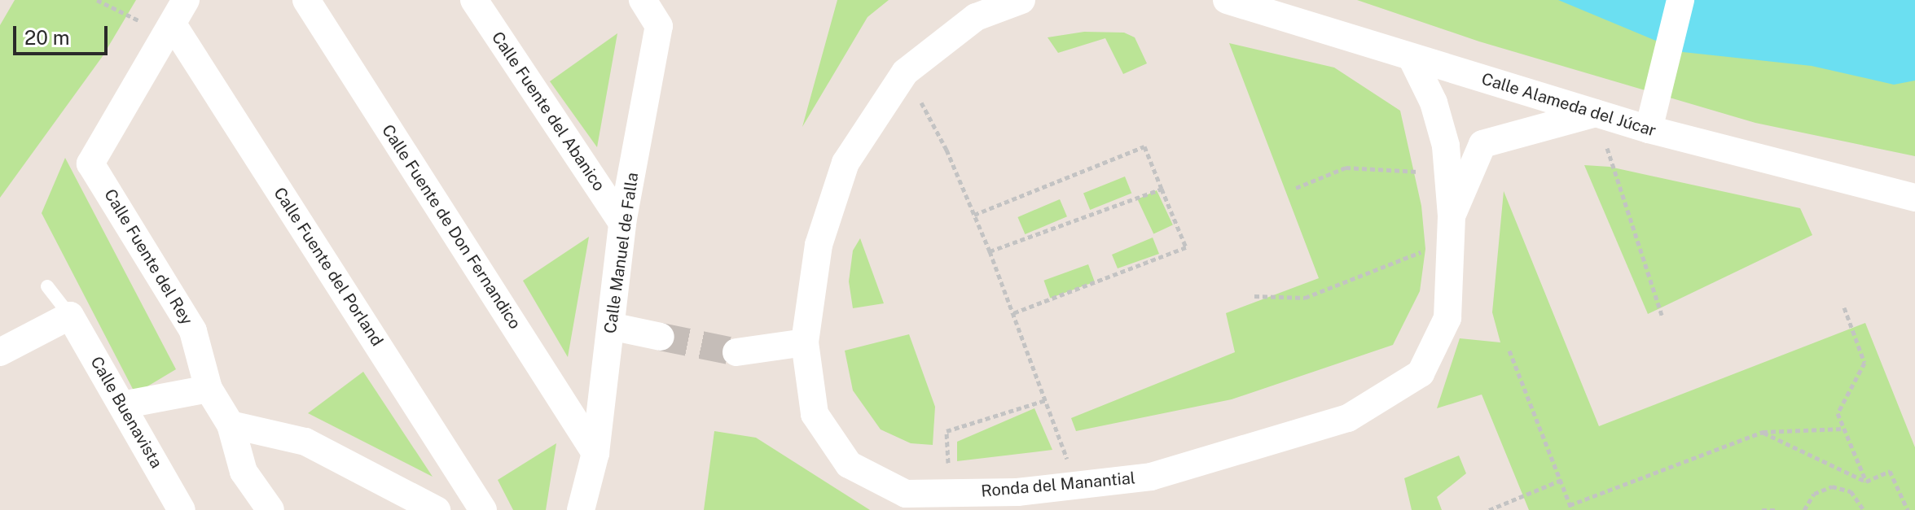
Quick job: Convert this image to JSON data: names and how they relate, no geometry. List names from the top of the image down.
{
  "streets": {
    "street": [
      "Calle Alameda del Júcar",
      "Calle Fuente del Abanico",
      "Calle Fuente de Don Fernandico",
      "Calle Manuel de Falla",
      "Calle Fuente del Rey",
      "Calle Fuente del Porland",
      "Calle Buenavista",
      "Ronda del Manantial"
    ]
  },
  "crossings": [
    ["Calle Alameda del Júcar", "Ronda del Manantial"],
    ["Calle Fuente del Abanico", "Calle Manuel de Falla"],
    ["Calle Fuente de Don Fernandico", "Calle Manuel de Falla"],
    ["Calle Fuente del Rey", "Calle Fuente del Porland"]
  ],
  "scale_bar": "20 m"
}
